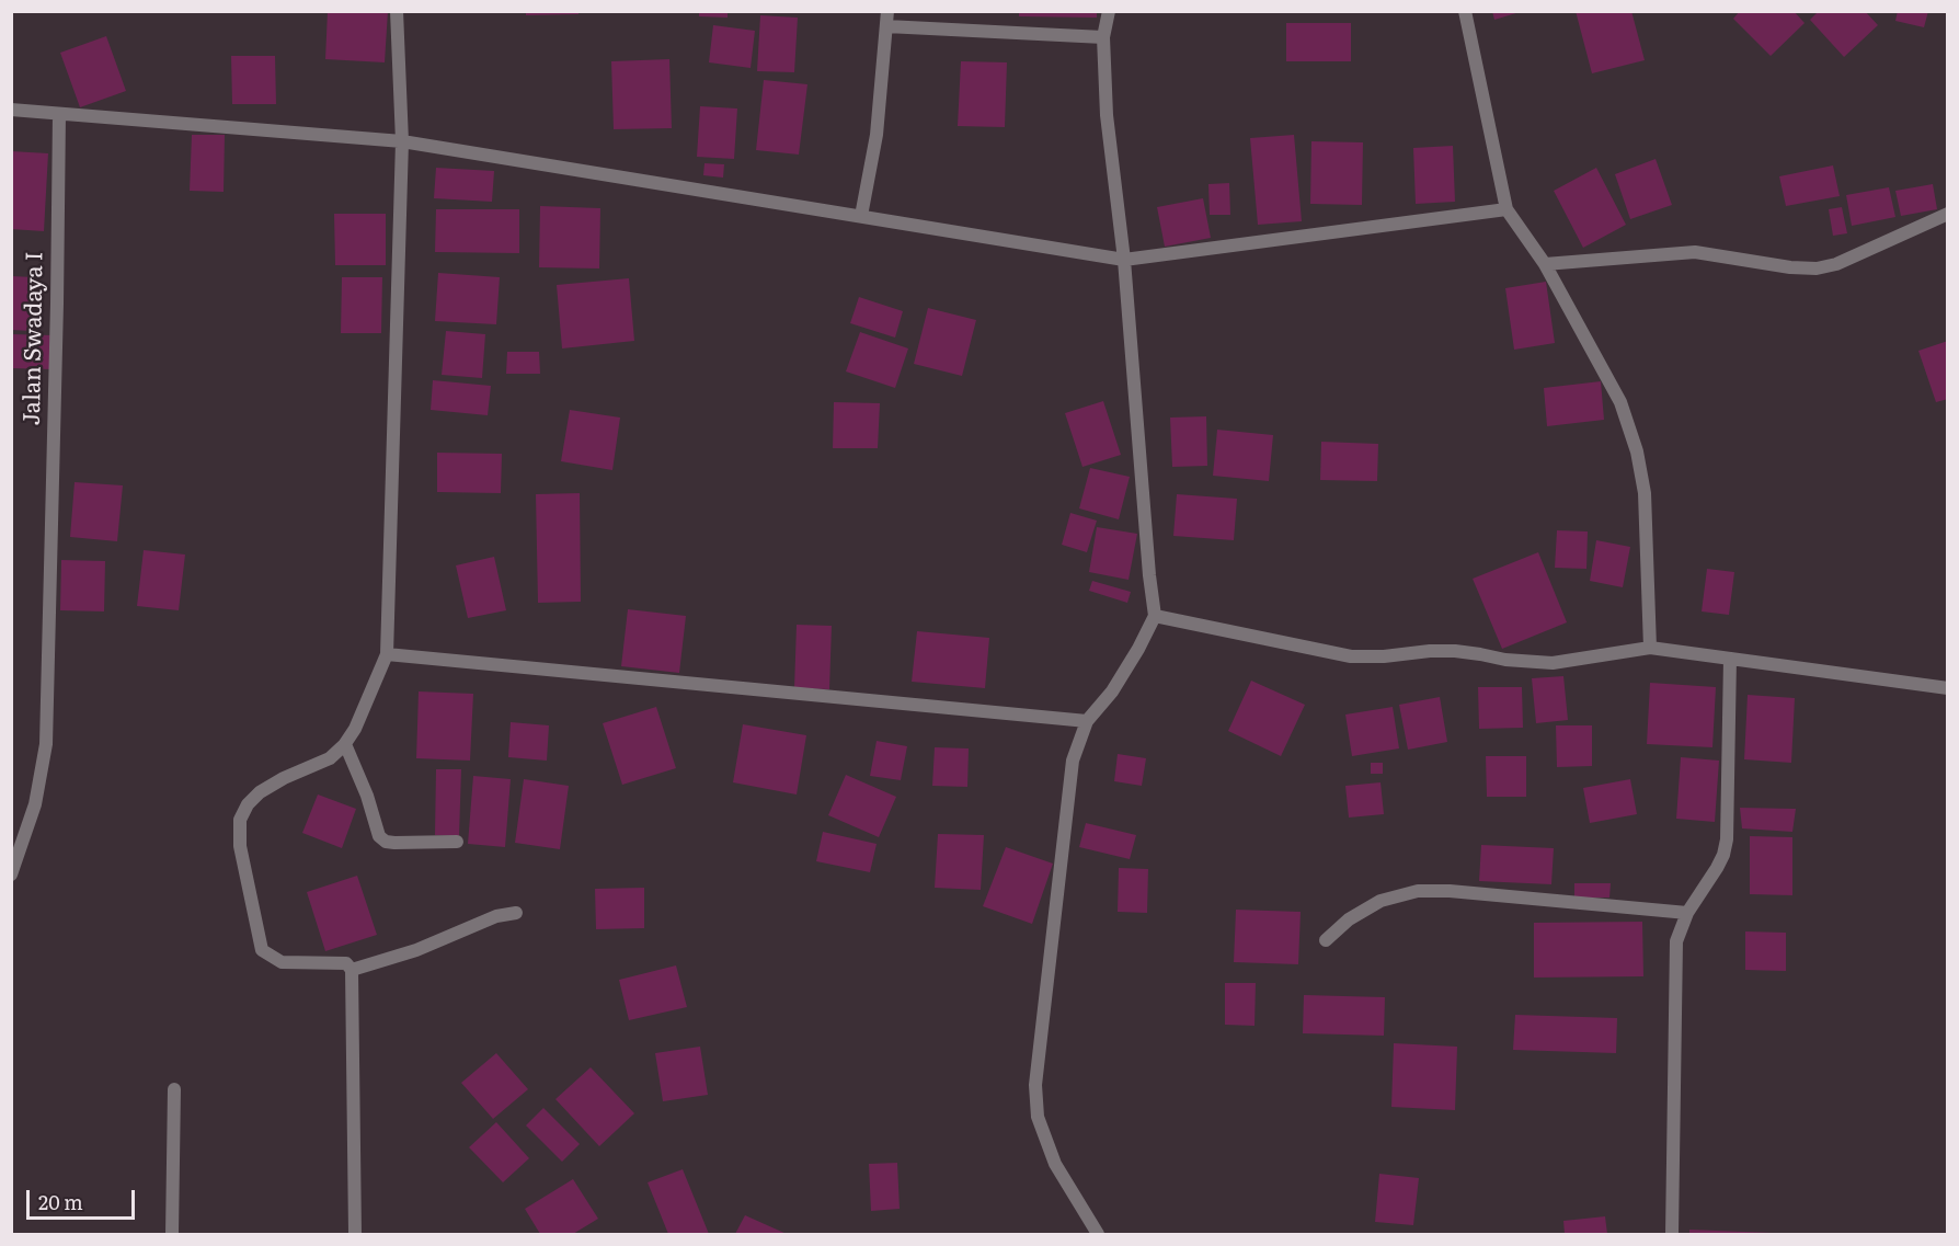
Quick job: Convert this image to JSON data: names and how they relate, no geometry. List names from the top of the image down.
{
  "streets": {
    "street": ["Jalan Swadaya I"]
  },
  "scale_bar": "20 m"
}
